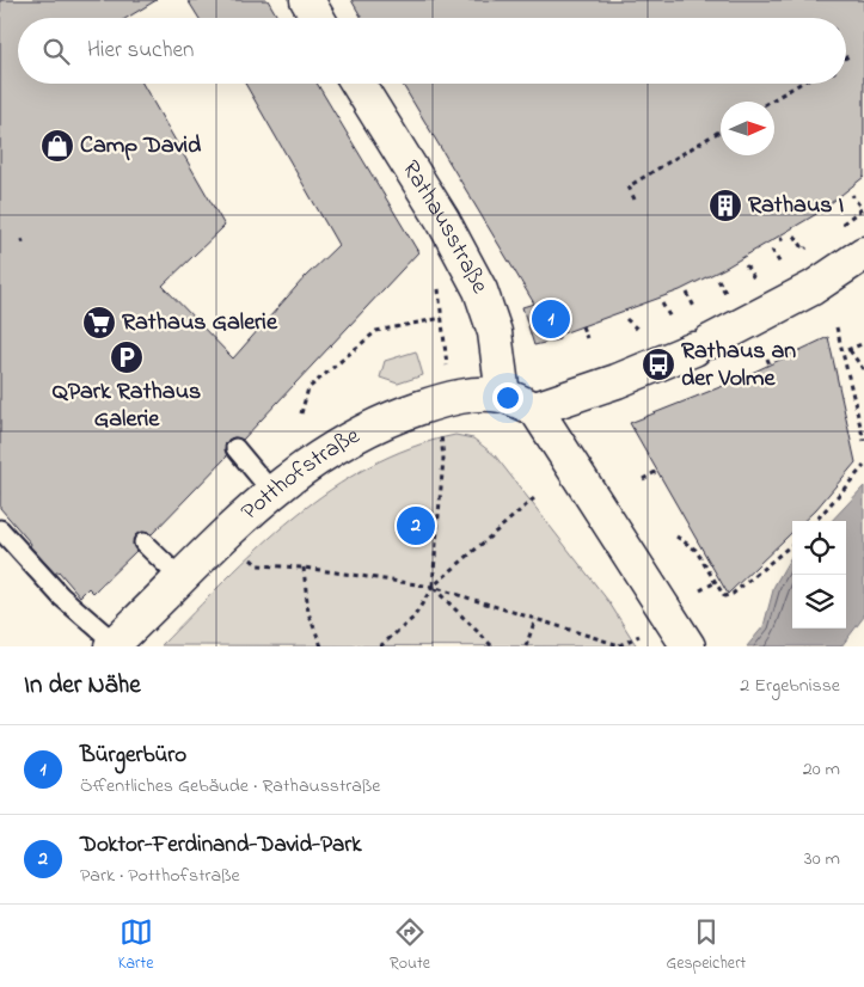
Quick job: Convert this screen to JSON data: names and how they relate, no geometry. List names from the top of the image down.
{
  "streets": {
    "street": ["Rathausstraße", "Potthofstraße"]
  },
  "crossings": [
    ["Rathausstraße", "Potthofstraße"]
  ],
  "places": {
    "shop": ["Camp David"],
    "building": ["Rathaus I"],
    "supermarket": ["Rathaus Galerie"],
    "parking": ["QPark Rathaus Galerie"],
    "bus stop": ["Rathaus an der Volme"]
  },
  "north": "right",
  "page": {
    "search": "Hier suchen",
    "pins": ["1", "2"],
    "heading": ["In der Nähe", "2 Ergebnisse"],
    "list": [
      {
        "mark": "1",
        "name": "Bürgerbüro",
        "note": "Öffentliches Gebäude · Rathausstraße",
        "value": "20 m"
      },
      {
        "mark": "2",
        "name": "Doktor-Ferdinand-David-Park",
        "note": "Park · Potthofstraße",
        "value": "30 m"
      }
    ],
    "nav": ["Karte", "Route", "Gespeichert"]
  }
}
